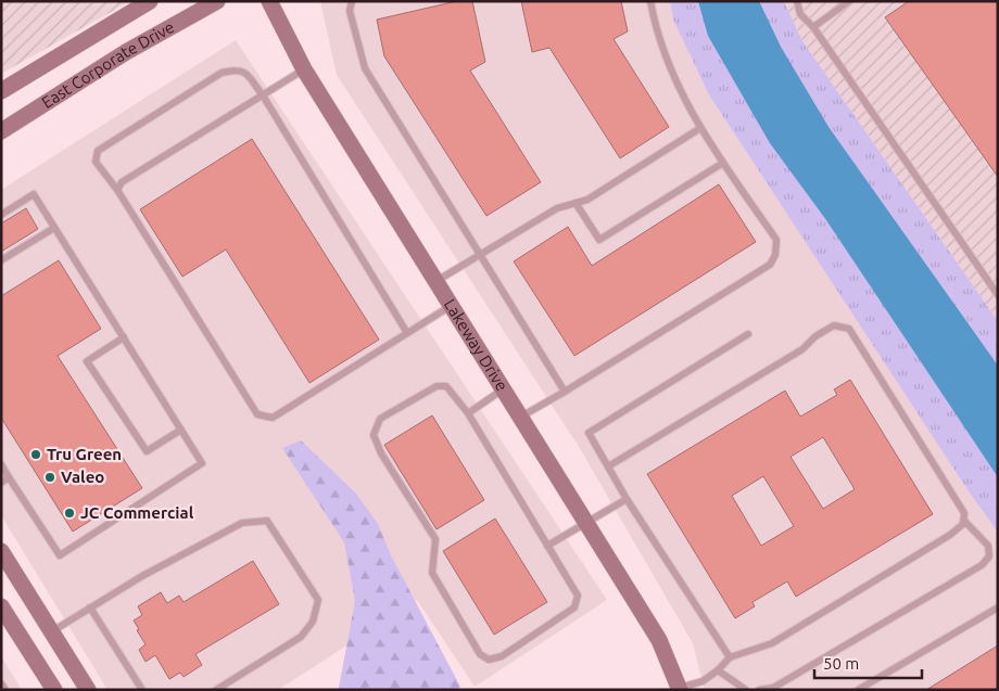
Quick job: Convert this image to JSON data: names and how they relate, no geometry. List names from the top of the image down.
{
  "streets": {
    "street": ["East Corporate Drive", "Lakeway Drive"]
  },
  "places": ["Tru Green", "Valeo", "JC Commercial"],
  "scale_bar": "50 m"
}
